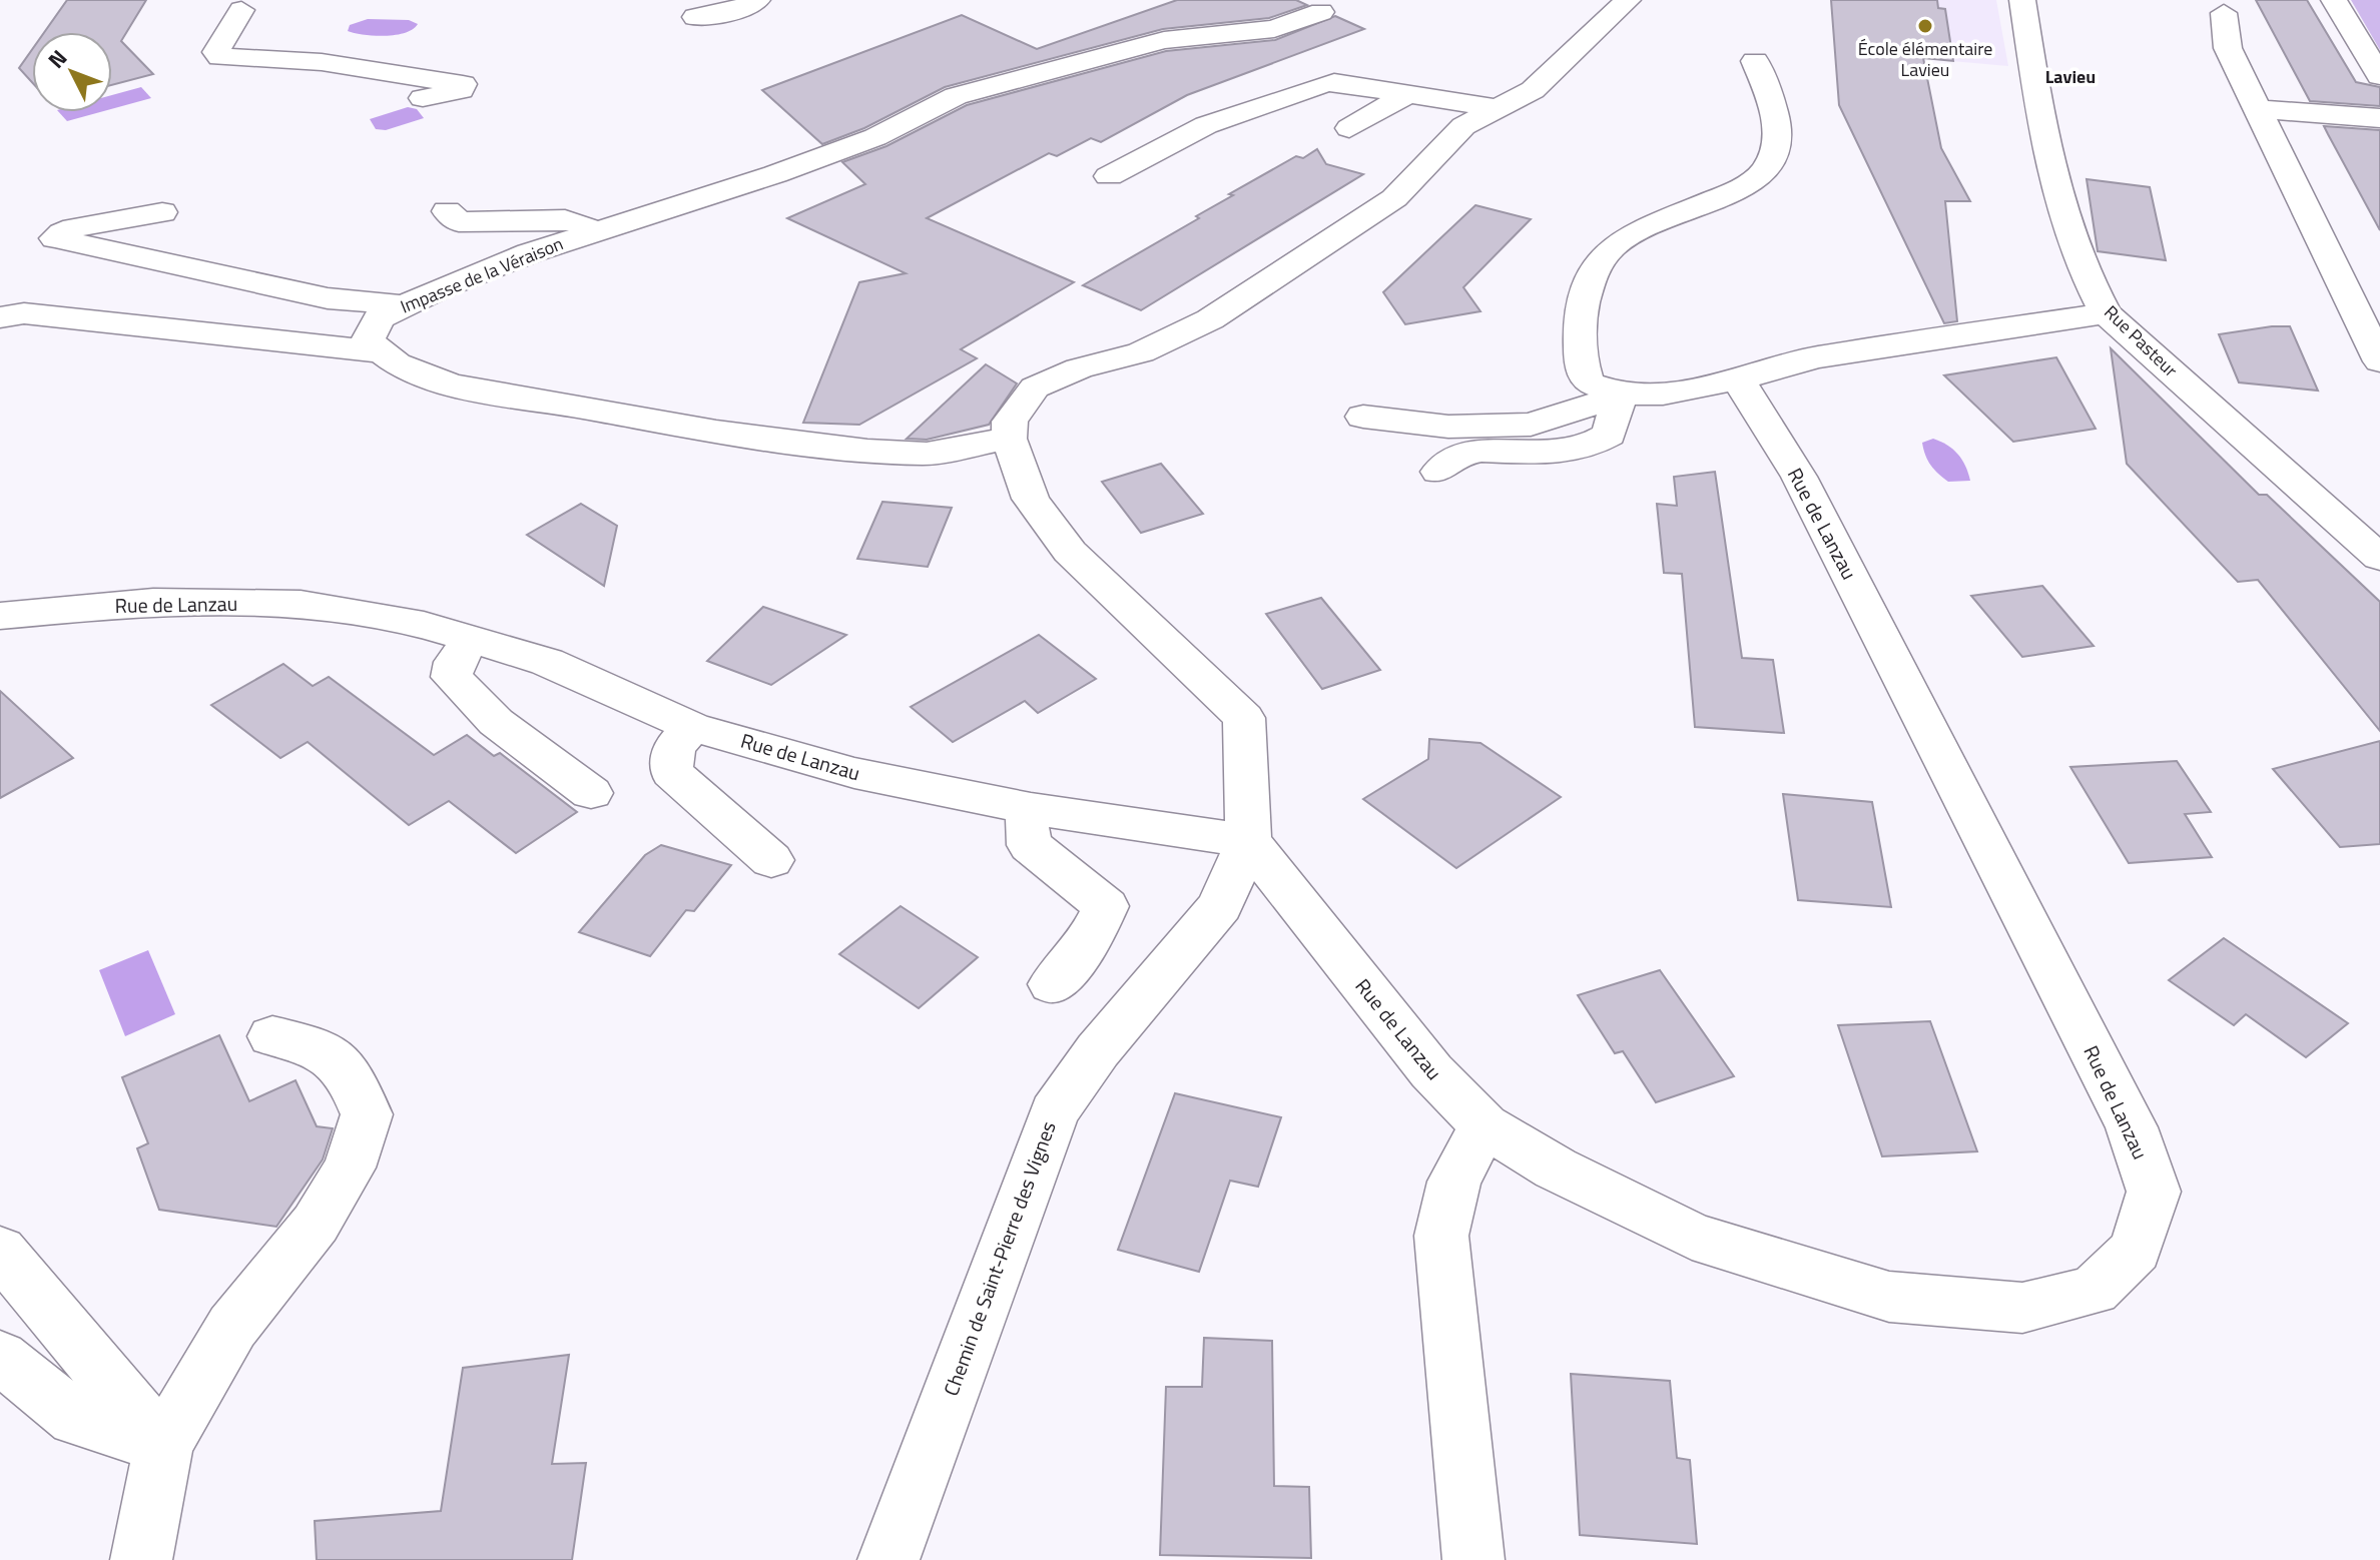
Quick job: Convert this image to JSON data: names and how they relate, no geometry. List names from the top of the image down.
{
  "streets": {
    "street": [
      "Impasse de la Véraison",
      "Rue Pasteur",
      "Rue de Lanzau",
      "Chemin de Saint-Pierre des Vignes"
    ]
  },
  "crossings": [
    ["Rue de Lanzau", "Chemin de Saint-Pierre des Vignes"]
  ],
  "districts": ["Lavieu"],
  "places": ["École élémentaire Lavieu"],
  "north": "top left"
}
